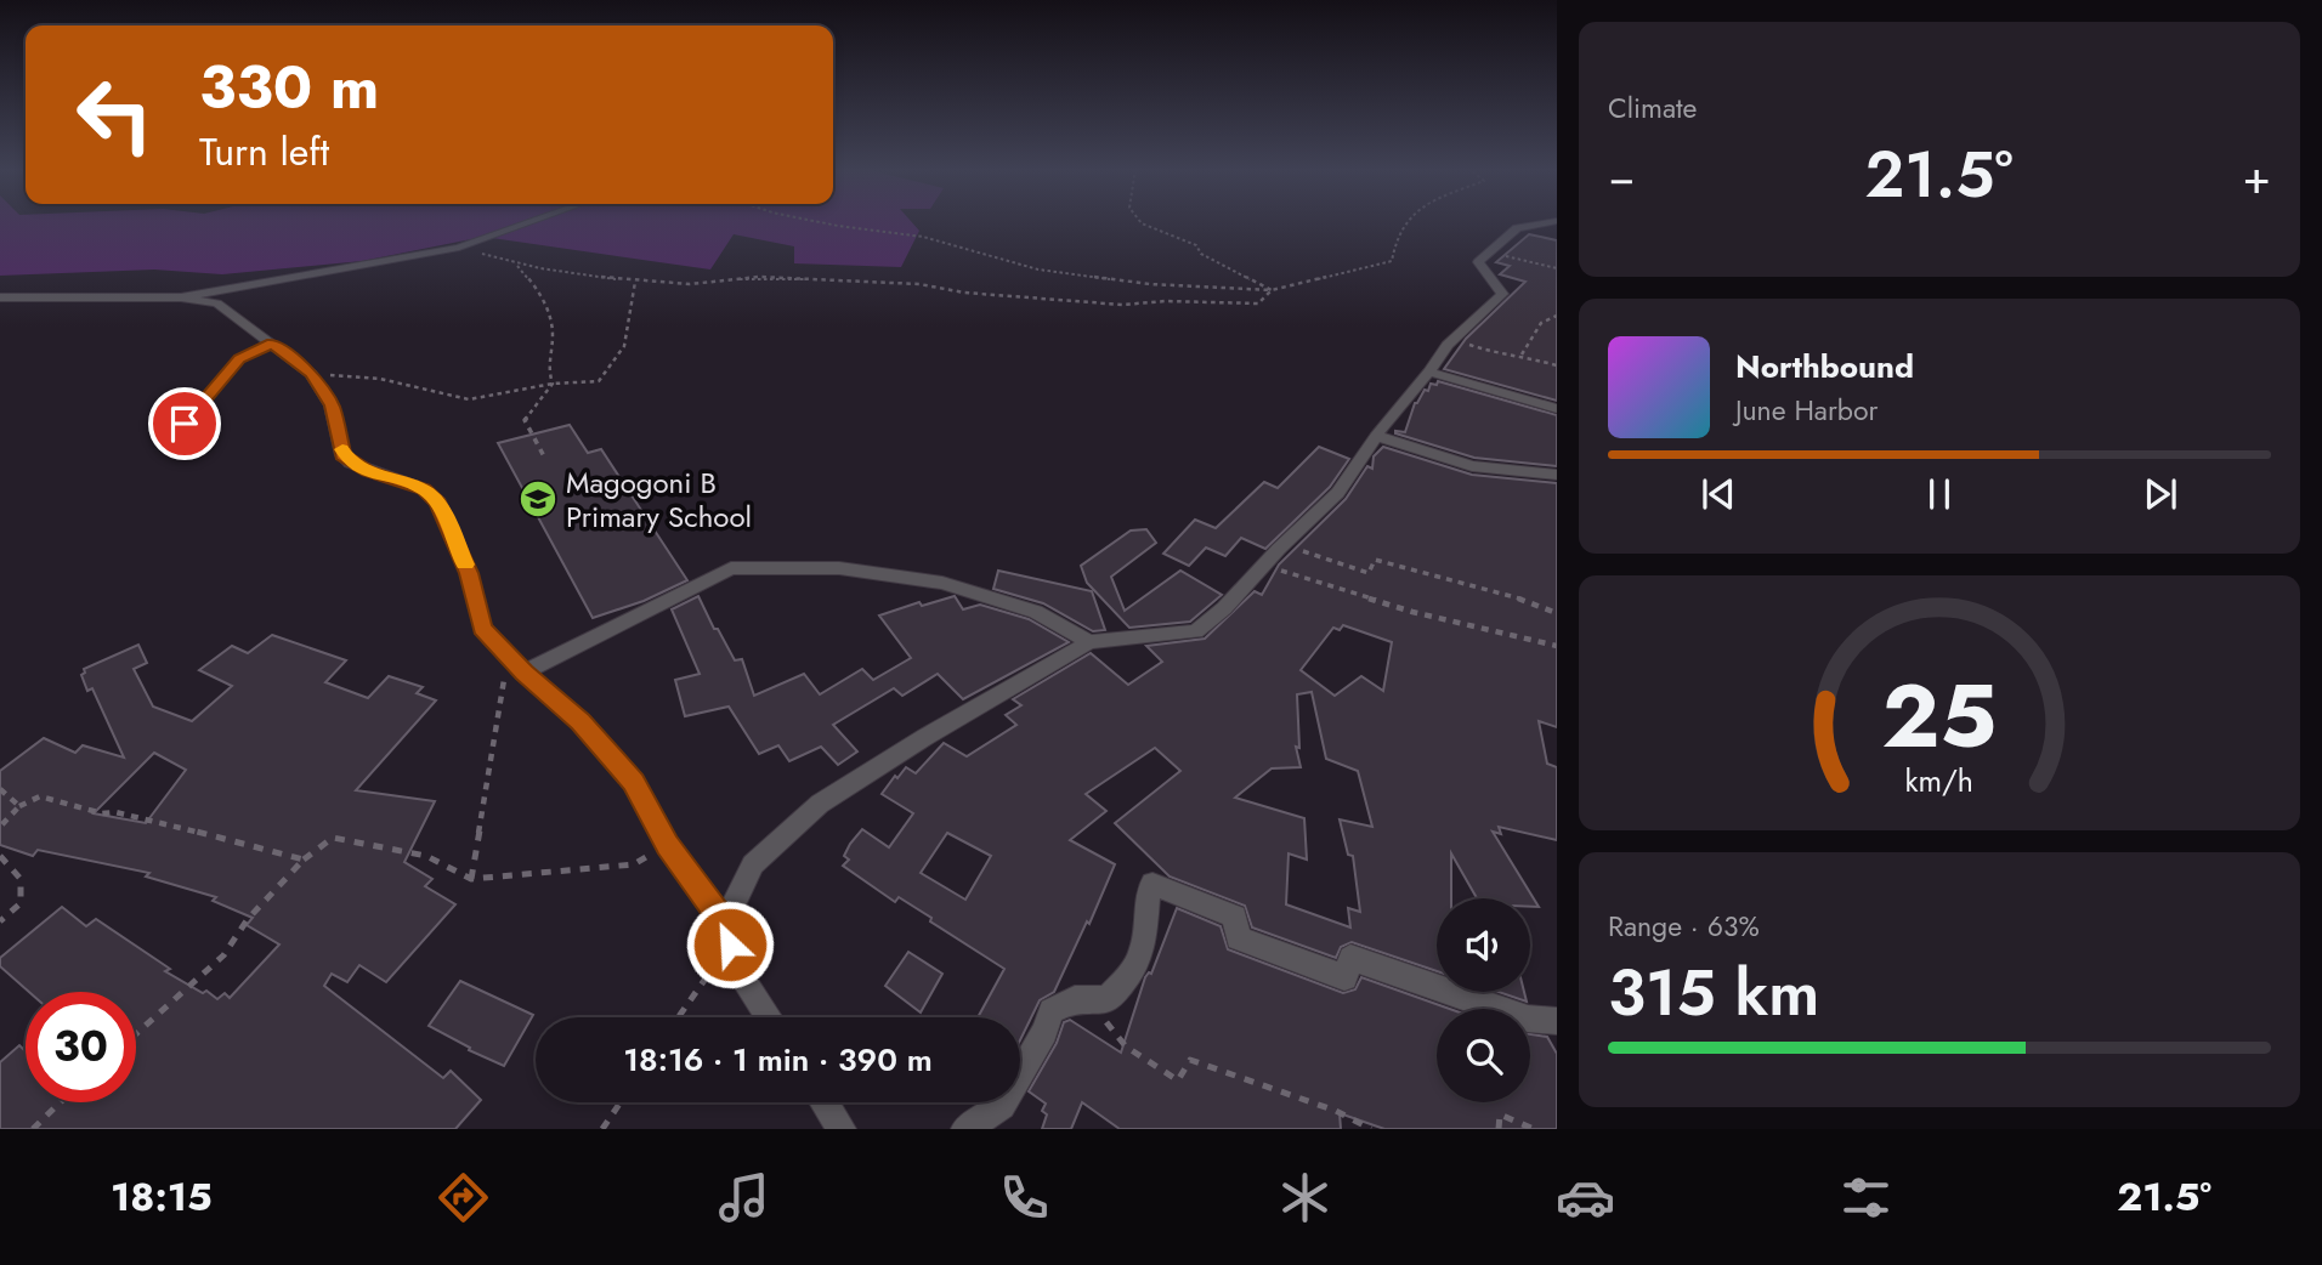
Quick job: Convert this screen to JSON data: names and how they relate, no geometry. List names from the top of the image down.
{
  "places": {
    "school or university": ["Magogoni B Primary School"]
  },
  "page": {
    "tile": [
      "Climate",
      ["Range · 63%", "315 km"]
    ],
    "turn": ["330 m", "Turn left"],
    "heat": ["−", "21.5°", "+"],
    "song": ["Northbound", "June Harbor"],
    "limit": "30",
    "trip": "18:16 · 1 min · 390 m",
    "tabs": ["18:15", "21.5°"],
    "gauge": ["25", "km/h"]
  }
}
